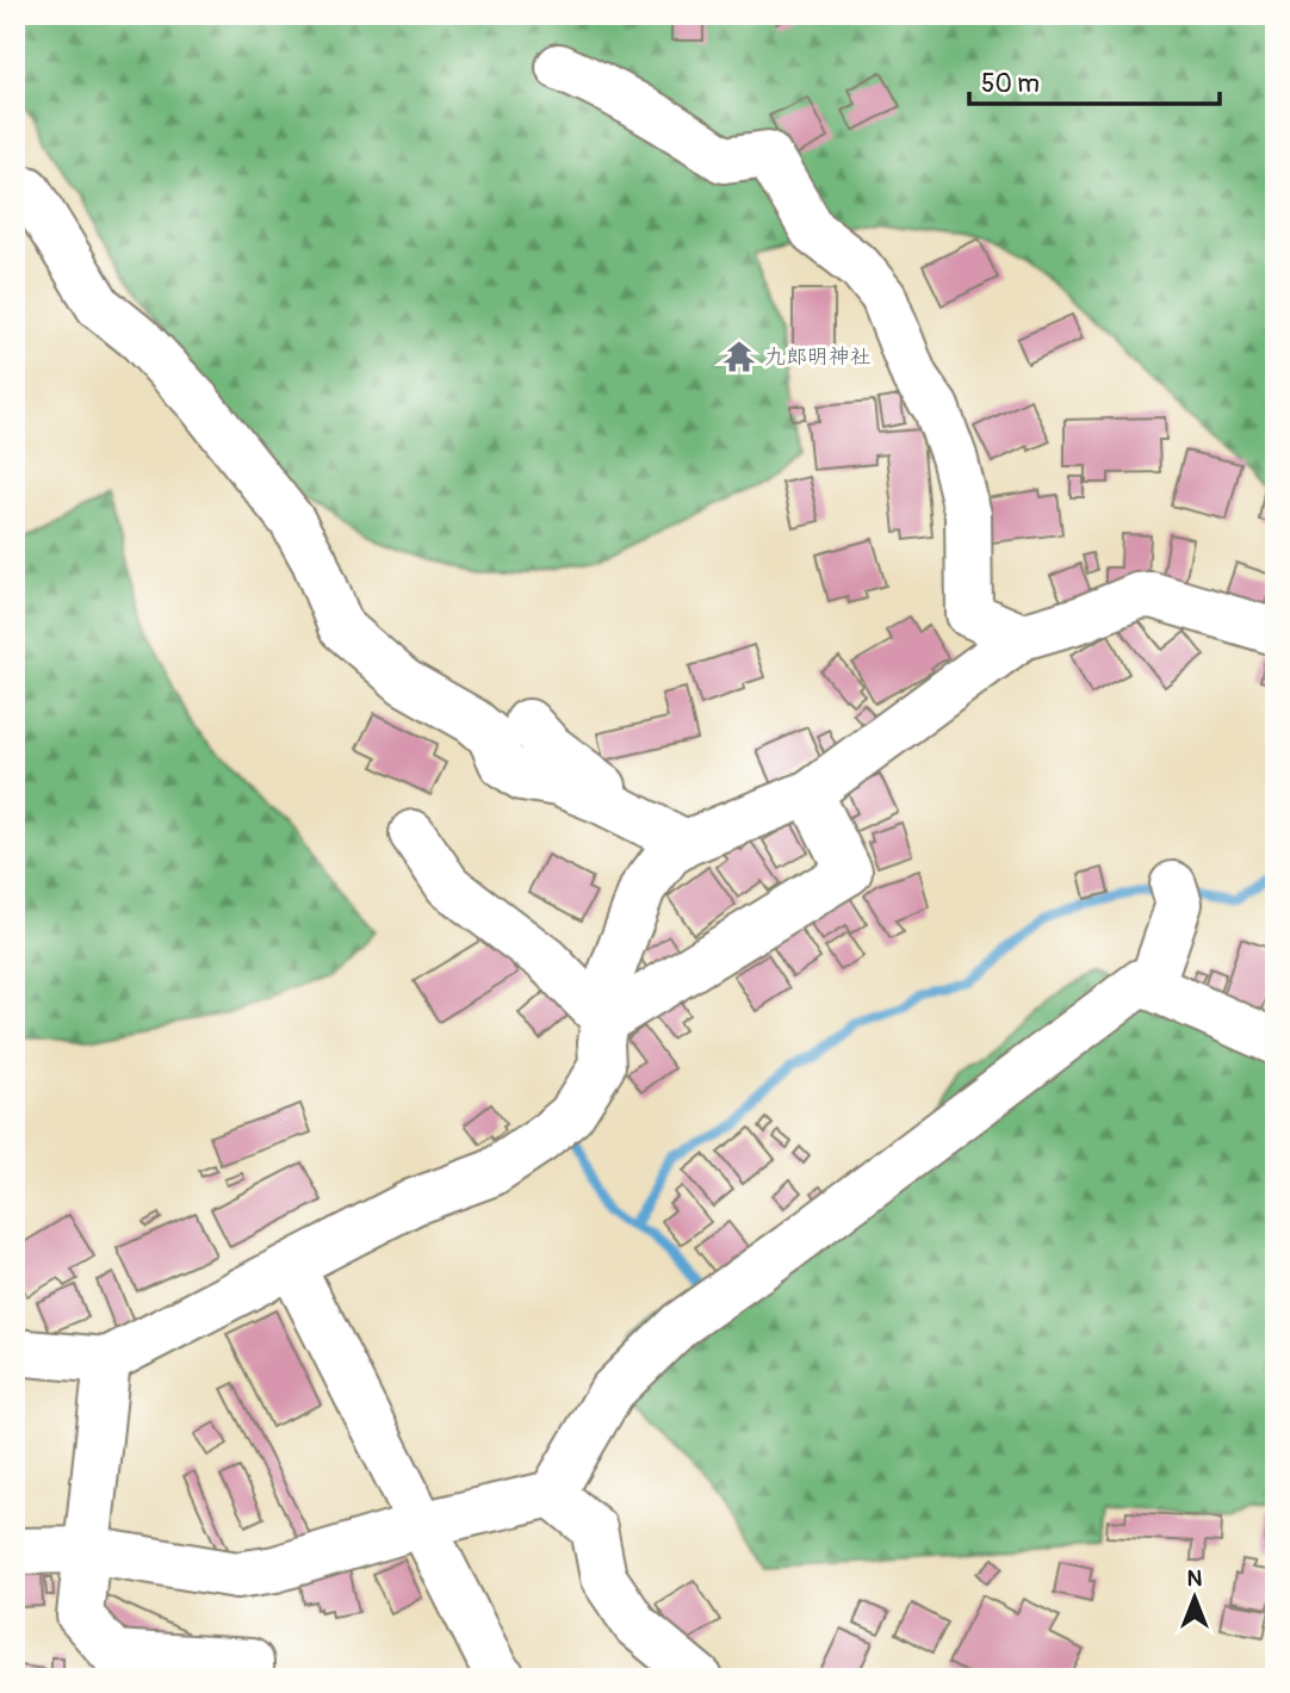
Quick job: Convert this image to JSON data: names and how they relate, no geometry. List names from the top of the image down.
{
  "places": {
    "temple": ["九郎明神社"]
  },
  "scale_bar": "50 m",
  "north": "top"
}
